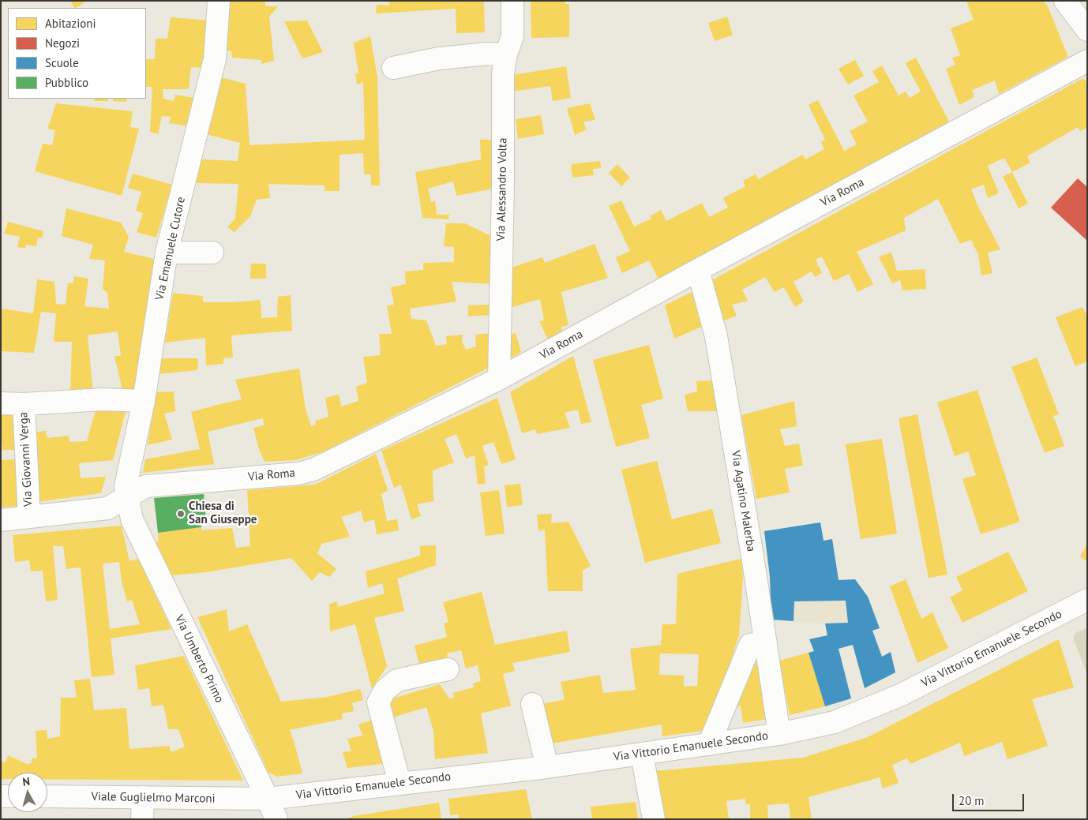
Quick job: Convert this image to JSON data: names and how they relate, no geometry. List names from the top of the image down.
{
  "streets": {
    "street": [
      "Via Alessandro Volta",
      "Via Roma",
      "Via Emanuele Cutore",
      "Via Giovanni Verga",
      "Via Agatino Malerba",
      "Via Vittorio Emanuele Secondo",
      "Via Umberto Primo",
      "Viale Guglielmo Marconi"
    ]
  },
  "crossings": [
    ["Via Alessandro Volta", "Via Roma"],
    ["Via Roma", "Via Emanuele Cutore"],
    ["Via Roma", "Via Giovanni Verga"],
    ["Via Roma", "Via Agatino Malerba"],
    ["Via Roma", "Via Umberto Primo"],
    ["Via Emanuele Cutore", "Via Giovanni Verga"],
    ["Via Emanuele Cutore", "Via Umberto Primo"],
    ["Via Agatino Malerba", "Via Vittorio Emanuele Secondo"],
    ["Via Vittorio Emanuele Secondo", "Via Umberto Primo"],
    ["Via Vittorio Emanuele Secondo", "Viale Guglielmo Marconi"],
    ["Via Umberto Primo", "Viale Guglielmo Marconi"]
  ],
  "places": ["Chiesa di San Giuseppe"],
  "legend": [
    "Abitazioni",
    "Negozi",
    "Scuole",
    "Pubblico"
  ],
  "scale_bar": "20 m",
  "north": "top"
}
